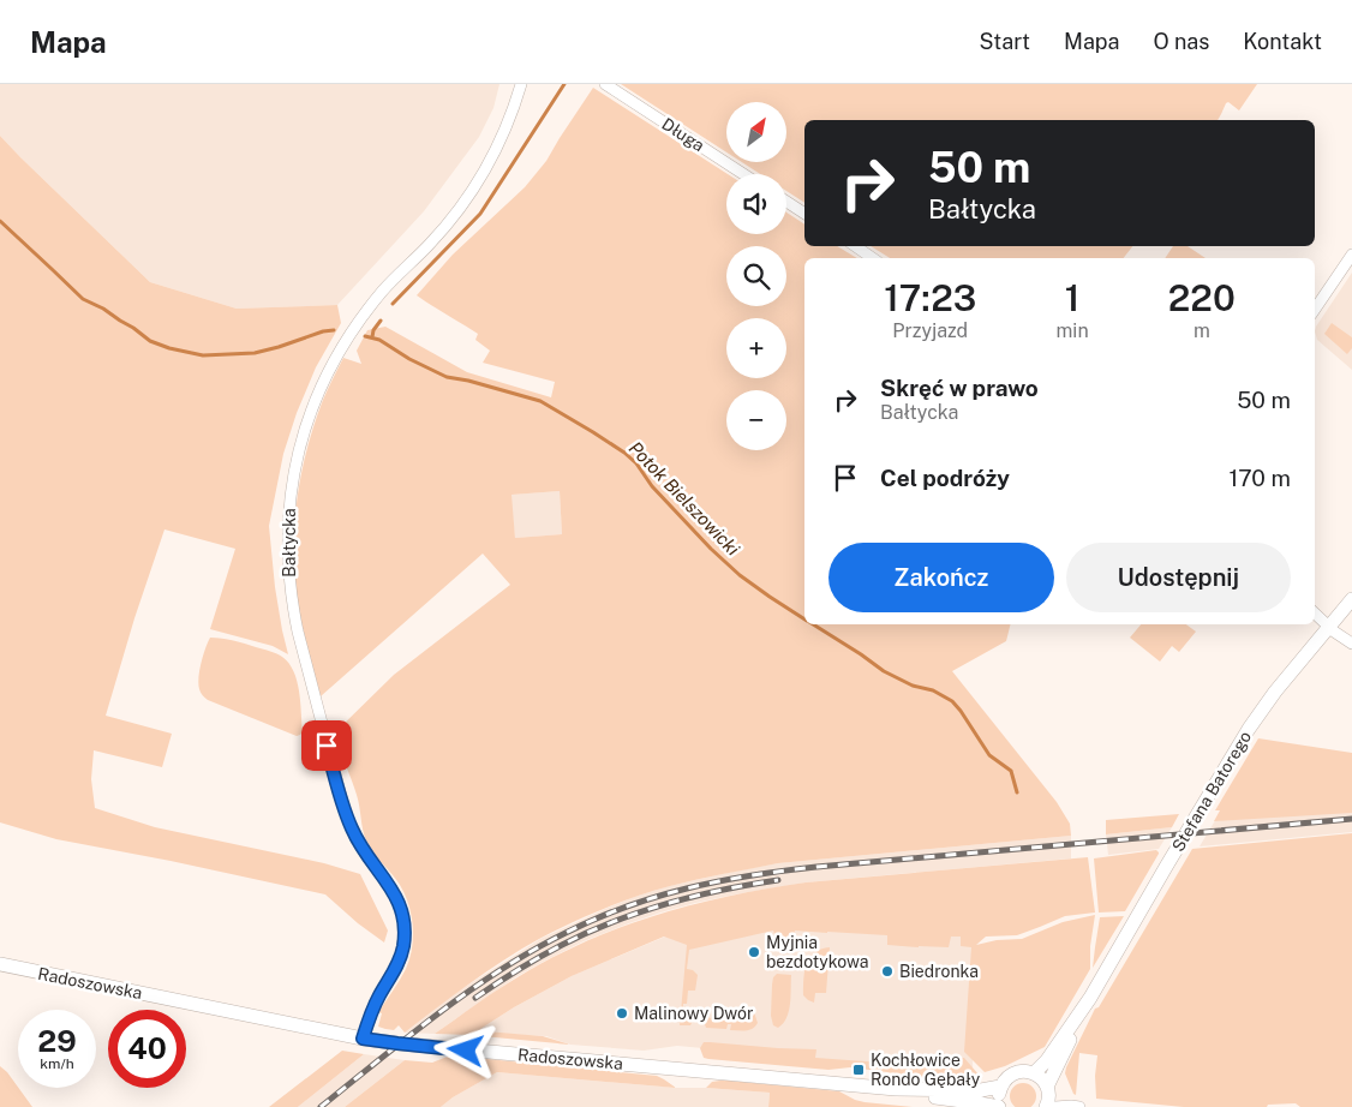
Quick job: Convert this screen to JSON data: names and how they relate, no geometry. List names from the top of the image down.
{
  "streets": {
    "street": [
      "Długa",
      "Bałtycka",
      "Stefana Batorego",
      "Radoszowska"
    ]
  },
  "crossings": [
    ["Bałtycka", "Radoszowska"]
  ],
  "water": ["Potok Bielszowicki"],
  "places": {
    "other": ["Myjnia bezdotykowa", "Biedronka", "Malinowy Dwór"],
    "transit": ["Kochłowice Rondo Gębały"]
  },
  "north": "top right",
  "page": {
    "header": "Mapa",
    "nav": [
      "Start",
      "Mapa",
      "O nas",
      "Kontakt"
    ],
    "map_buttons": ["+", "−"],
    "turn": ["50 m", "Bałtycka"],
    "eta": [
      "17:23",
      "Przyjazd",
      "1",
      "min",
      "220",
      "m"
    ],
    "list": [
      {
        "name": "Skręć w prawo",
        "note": "Bałtycka",
        "value": "50 m"
      },
      {
        "name": "Cel podróży",
        "value": "170 m"
      }
    ],
    "buttons": ["Zakończ", "Udostępnij"],
    "speed": "29 km/h",
    "limit": "40"
  }
}
